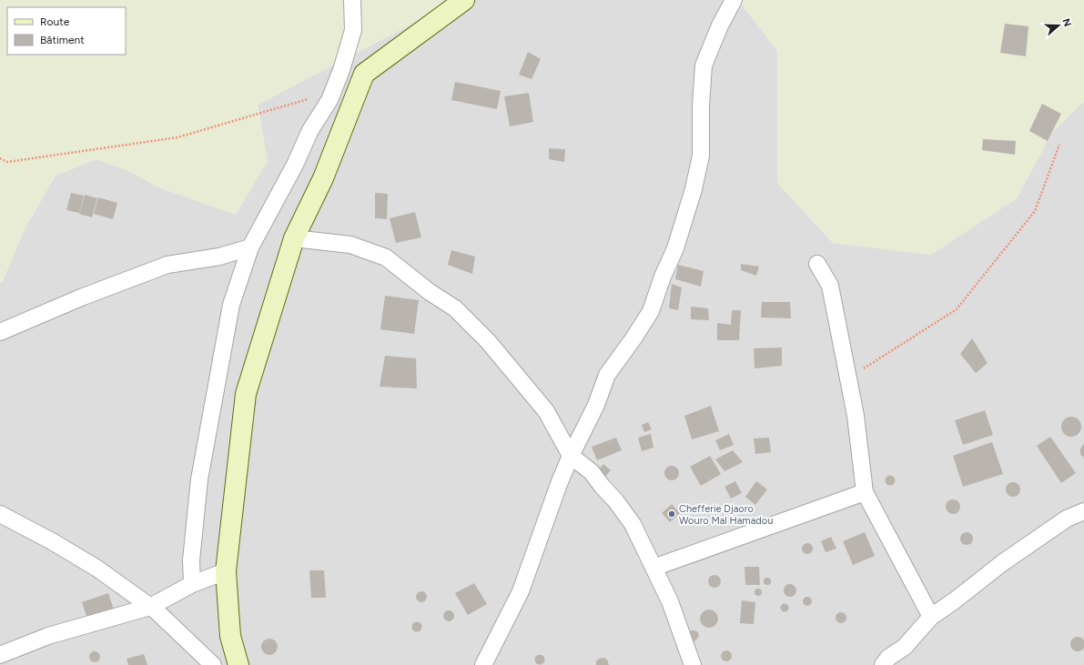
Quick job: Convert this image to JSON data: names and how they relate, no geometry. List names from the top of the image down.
{
  "places": ["Chefferie Djaoro Wouro Mal Hamadou"],
  "legend": ["Route", "Bâtiment"],
  "north": "right"
}
